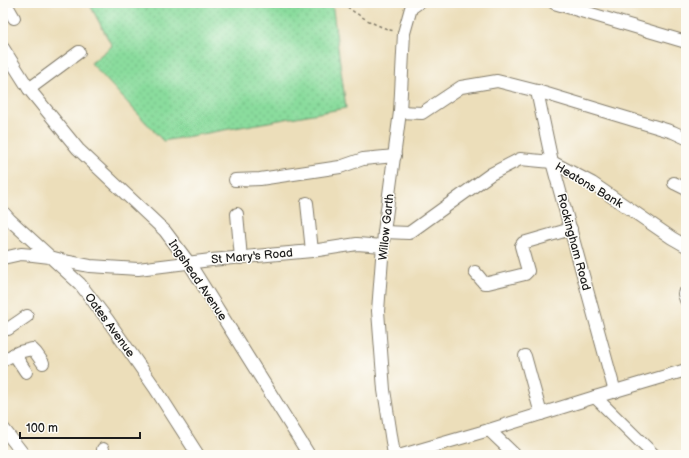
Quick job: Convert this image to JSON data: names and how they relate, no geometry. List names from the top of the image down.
{
  "streets": {
    "street": [
      "Heatons Bank",
      "Willow Garth",
      "Rockingham Road",
      "St Mary's Road",
      "Ingshead Avenue",
      "Oates Avenue"
    ]
  },
  "crossings": [
    ["Heatons Bank", "Willow Garth"],
    ["Heatons Bank", "Rockingham Road"],
    ["Willow Garth", "St Mary's Road"],
    ["St Mary's Road", "Ingshead Avenue"],
    ["St Mary's Road", "Oates Avenue"]
  ],
  "scale_bar": "100 m"
}
